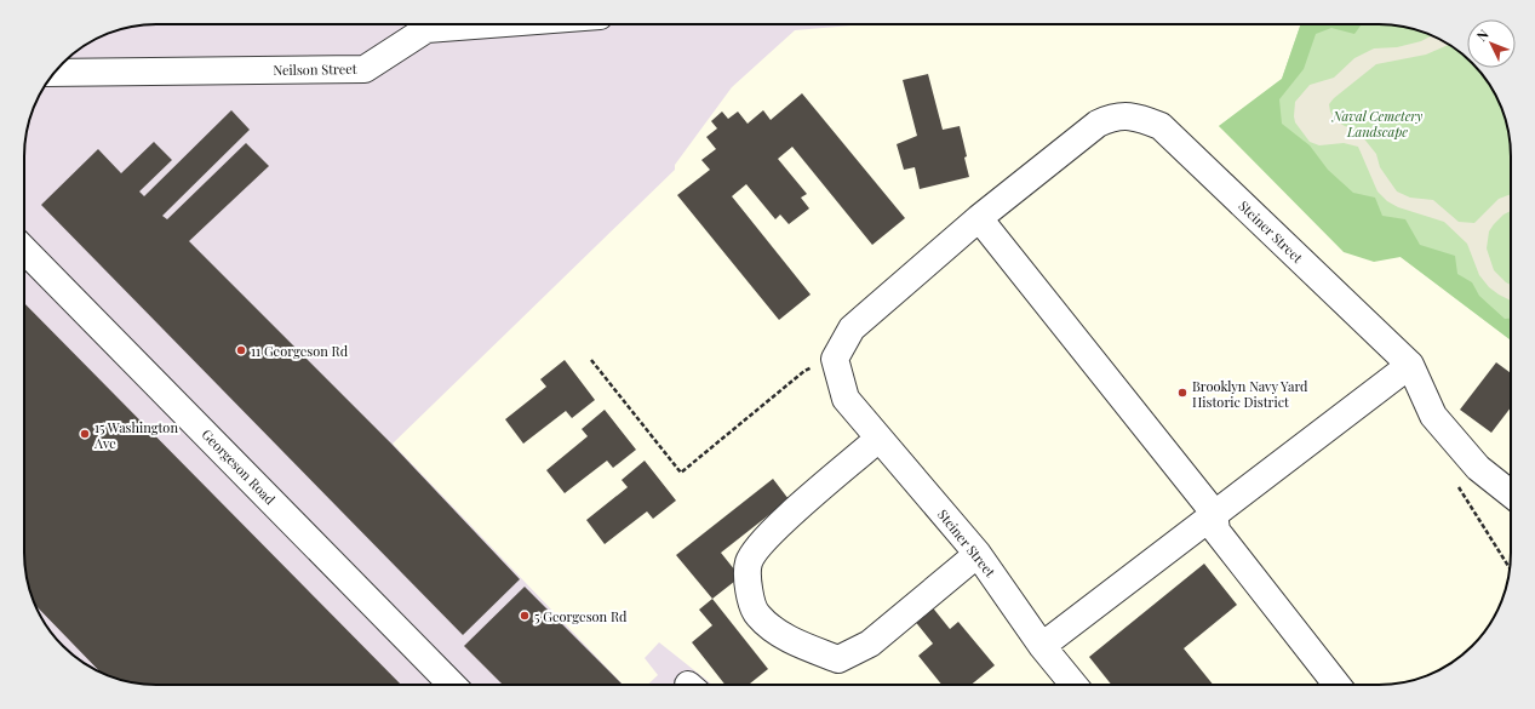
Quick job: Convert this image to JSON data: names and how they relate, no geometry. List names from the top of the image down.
{
  "streets": {
    "street": ["Neilson Street", "Steiner Street", "Georgeson Road"]
  },
  "parks": ["Naval Cemetery Landscape"],
  "places": [
    "11 Georgeson Rd",
    "Brooklyn Navy Yard Historic District",
    "15 Washington Ave",
    "5 Georgeson Rd"
  ],
  "north": "top left"
}
